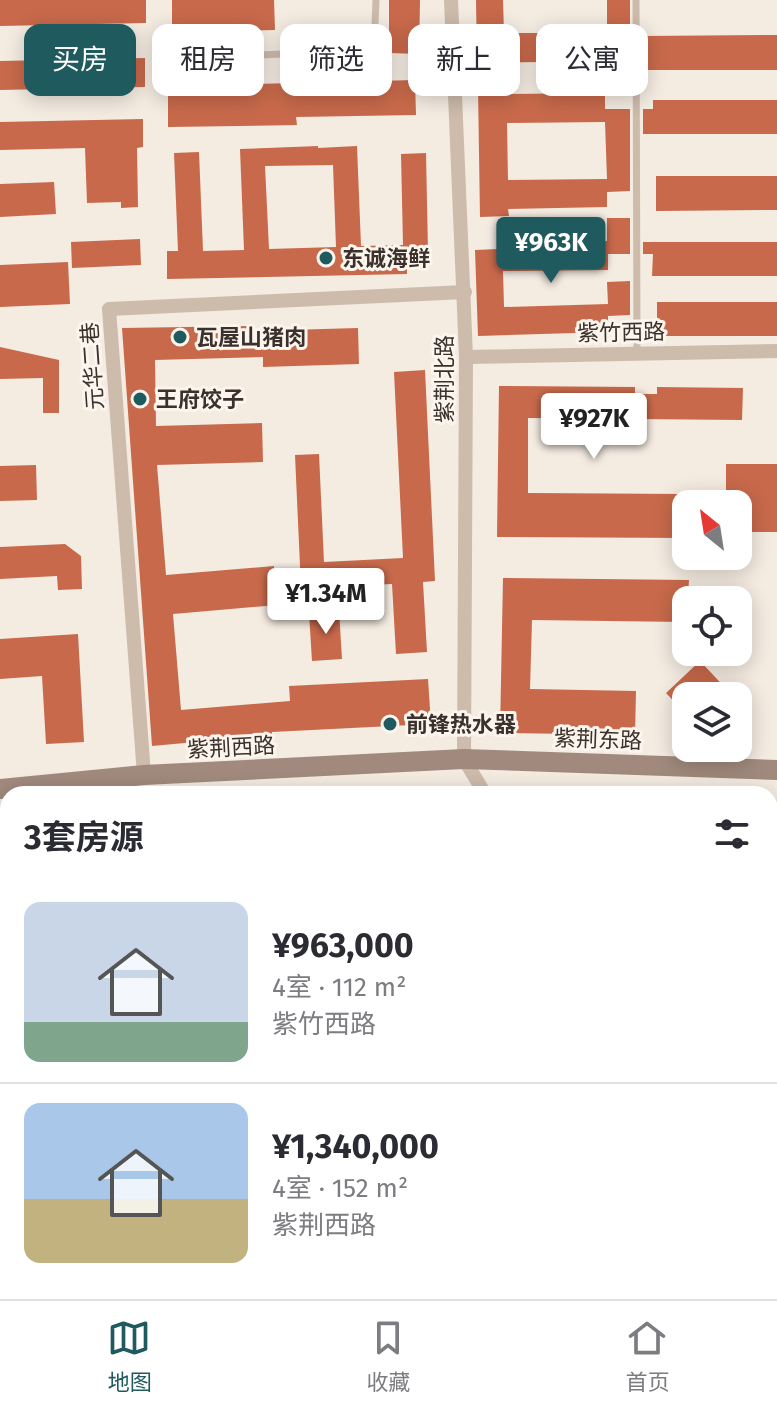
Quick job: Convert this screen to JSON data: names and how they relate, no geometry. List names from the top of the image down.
{
  "streets": {
    "street": [
      "紫竹西路",
      "元华二巷",
      "紫荆北路",
      "紫荆东路",
      "紫荆西路"
    ]
  },
  "crossings": [
    ["紫竹西路", "紫荆北路"],
    ["元华二巷", "紫荆北路"],
    ["元华二巷", "紫荆西路"],
    ["紫荆北路", "紫荆东路"],
    ["紫荆北路", "紫荆西路"],
    ["紫荆东路", "紫荆西路"]
  ],
  "places": [
    "东诚海鲜",
    "瓦屋山猪肉",
    "王府饺子",
    "前锋热水器"
  ],
  "north": "top left",
  "page": {
    "chip": [
      "买房",
      "租房",
      "筛选",
      "新上",
      "公寓"
    ],
    "price": ["¥963K", "¥927K", "¥1.34M"],
    "heading": "3套房源",
    "list": [
      {
        "name": "¥963,000",
        "note": "4室 · 112 m² · 紫竹西路"
      },
      {
        "name": "¥1,340,000",
        "note": "4室 · 152 m² · 紫荆西路"
      }
    ],
    "tabs": ["地图", "收藏", "首页"]
  }
}
